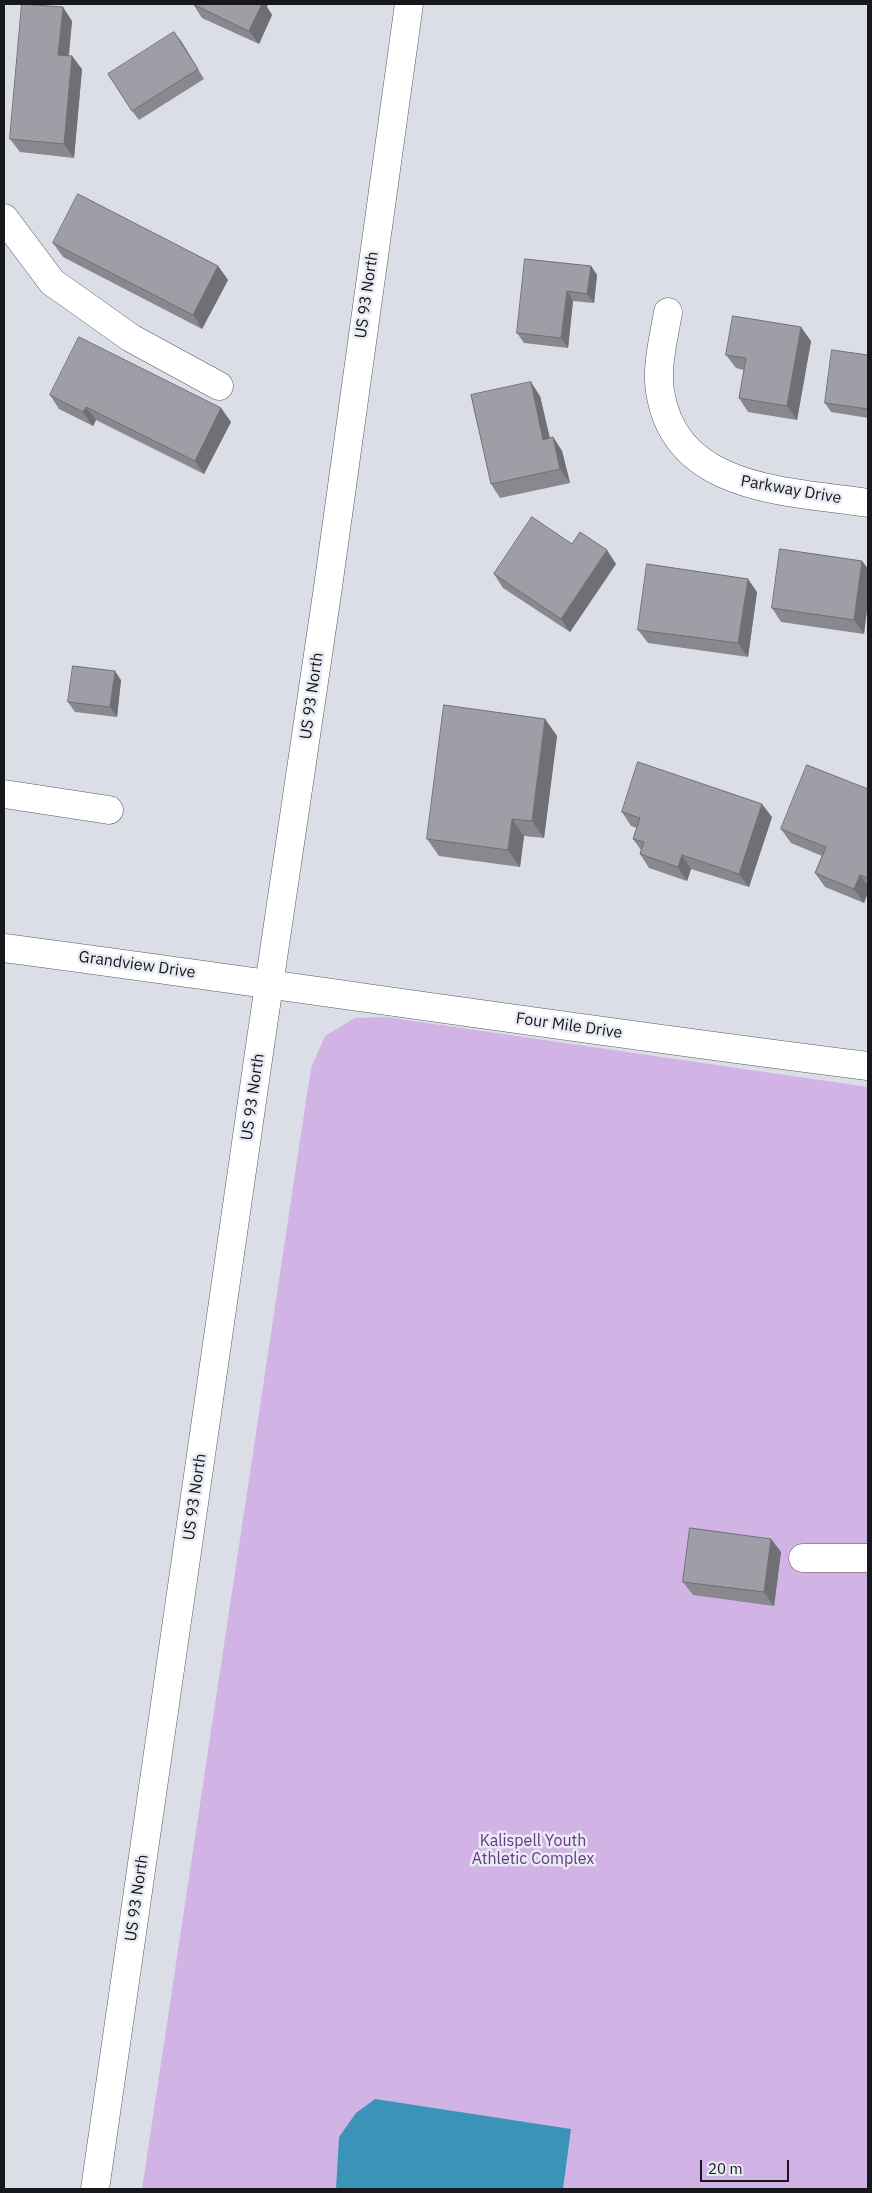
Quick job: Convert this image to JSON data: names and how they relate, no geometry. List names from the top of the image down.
{
  "streets": {
    "main road": [
      "US 93 North",
      "Parkway Drive",
      "Grandview Drive",
      "Four Mile Drive"
    ]
  },
  "crossings": [
    ["US 93 North", "Grandview Drive"],
    ["US 93 North", "Four Mile Drive"],
    ["Grandview Drive", "Four Mile Drive"]
  ],
  "parks": ["Kalispell Youth Athletic Complex"],
  "scale_bar": "20 m"
}
